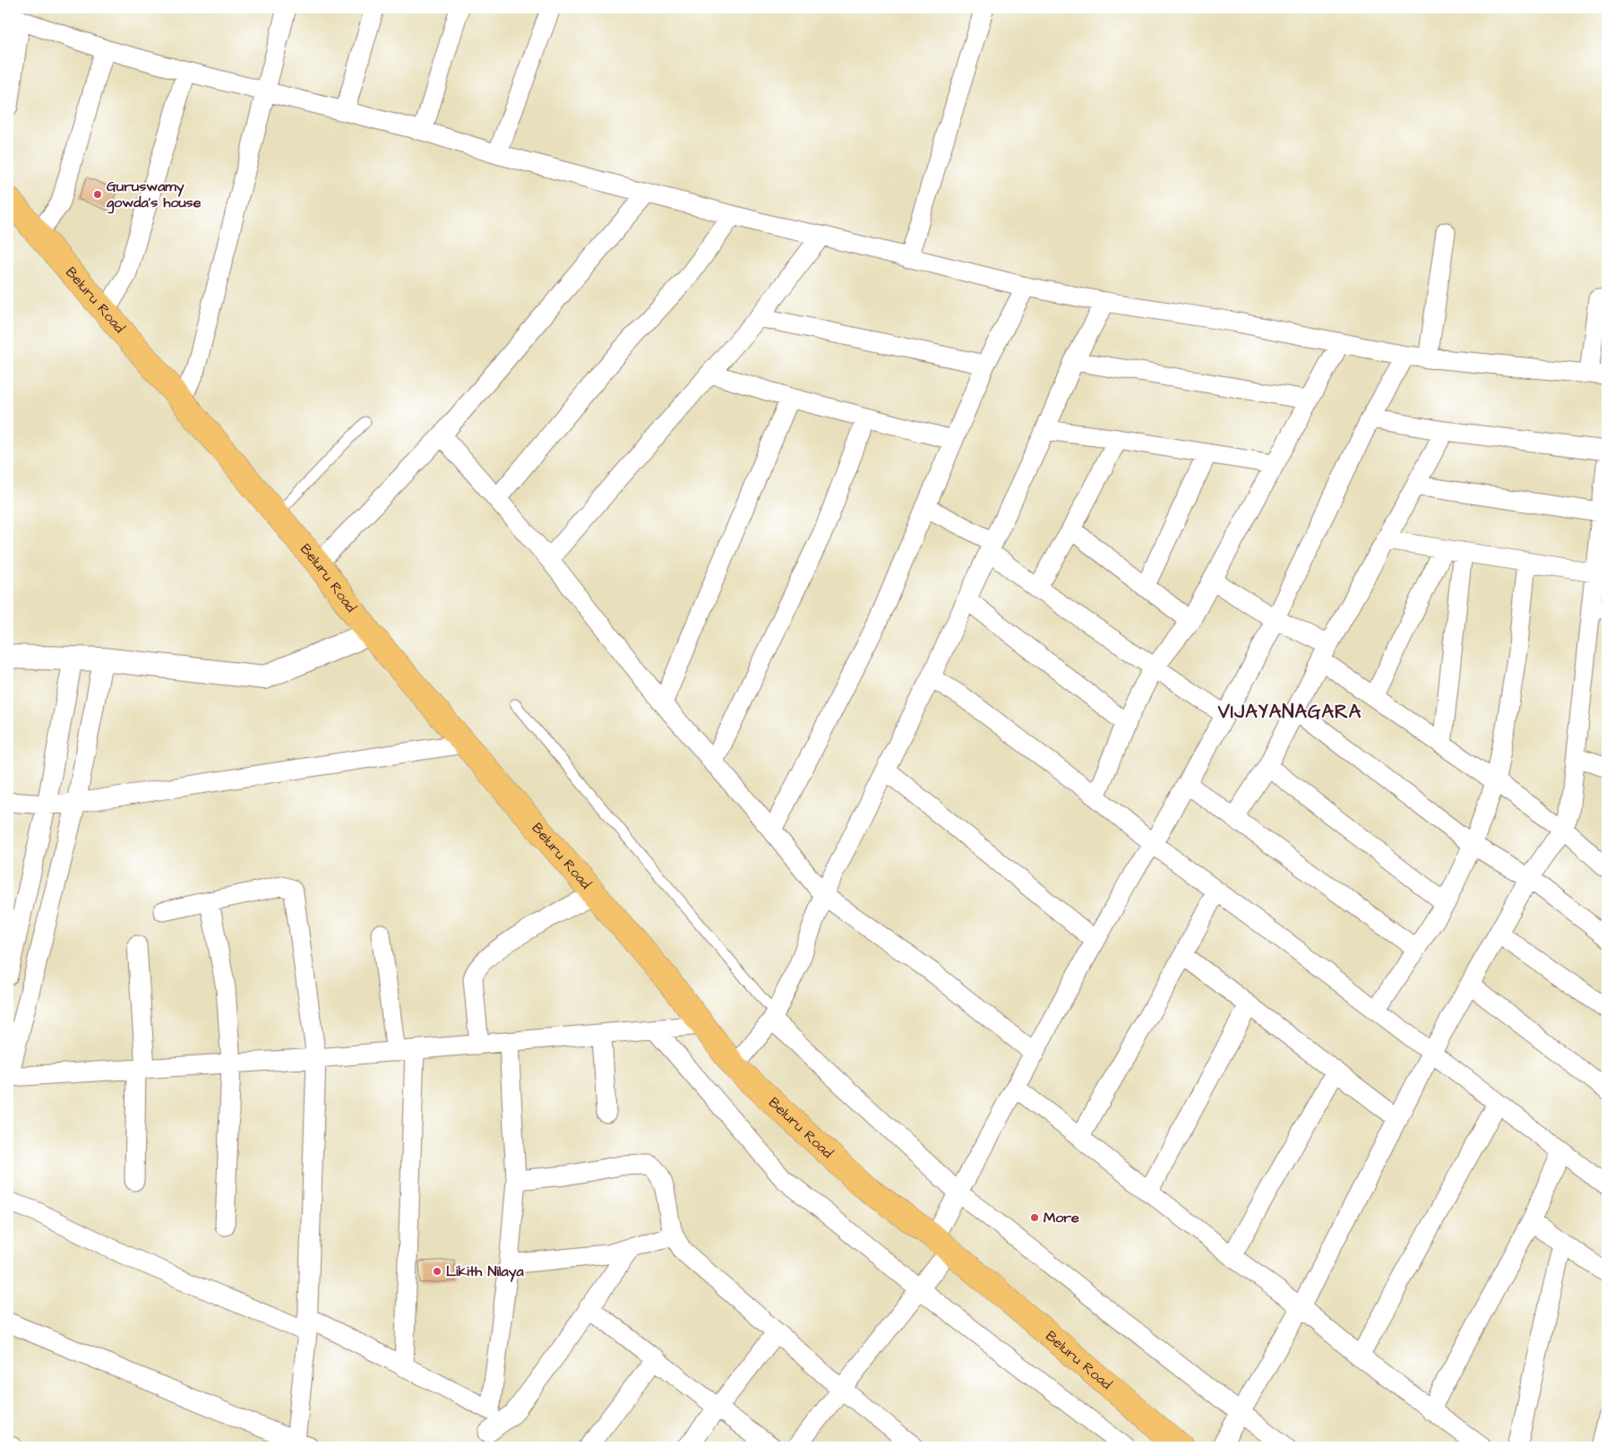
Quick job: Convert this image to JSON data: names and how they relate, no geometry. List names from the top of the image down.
{
  "streets": {
    "highway": ["Beluru Road"]
  },
  "districts": ["VIJAYANAGARA"],
  "places": ["Guruswamy gowda's house", "More", "Likith Nilaya"]
}
